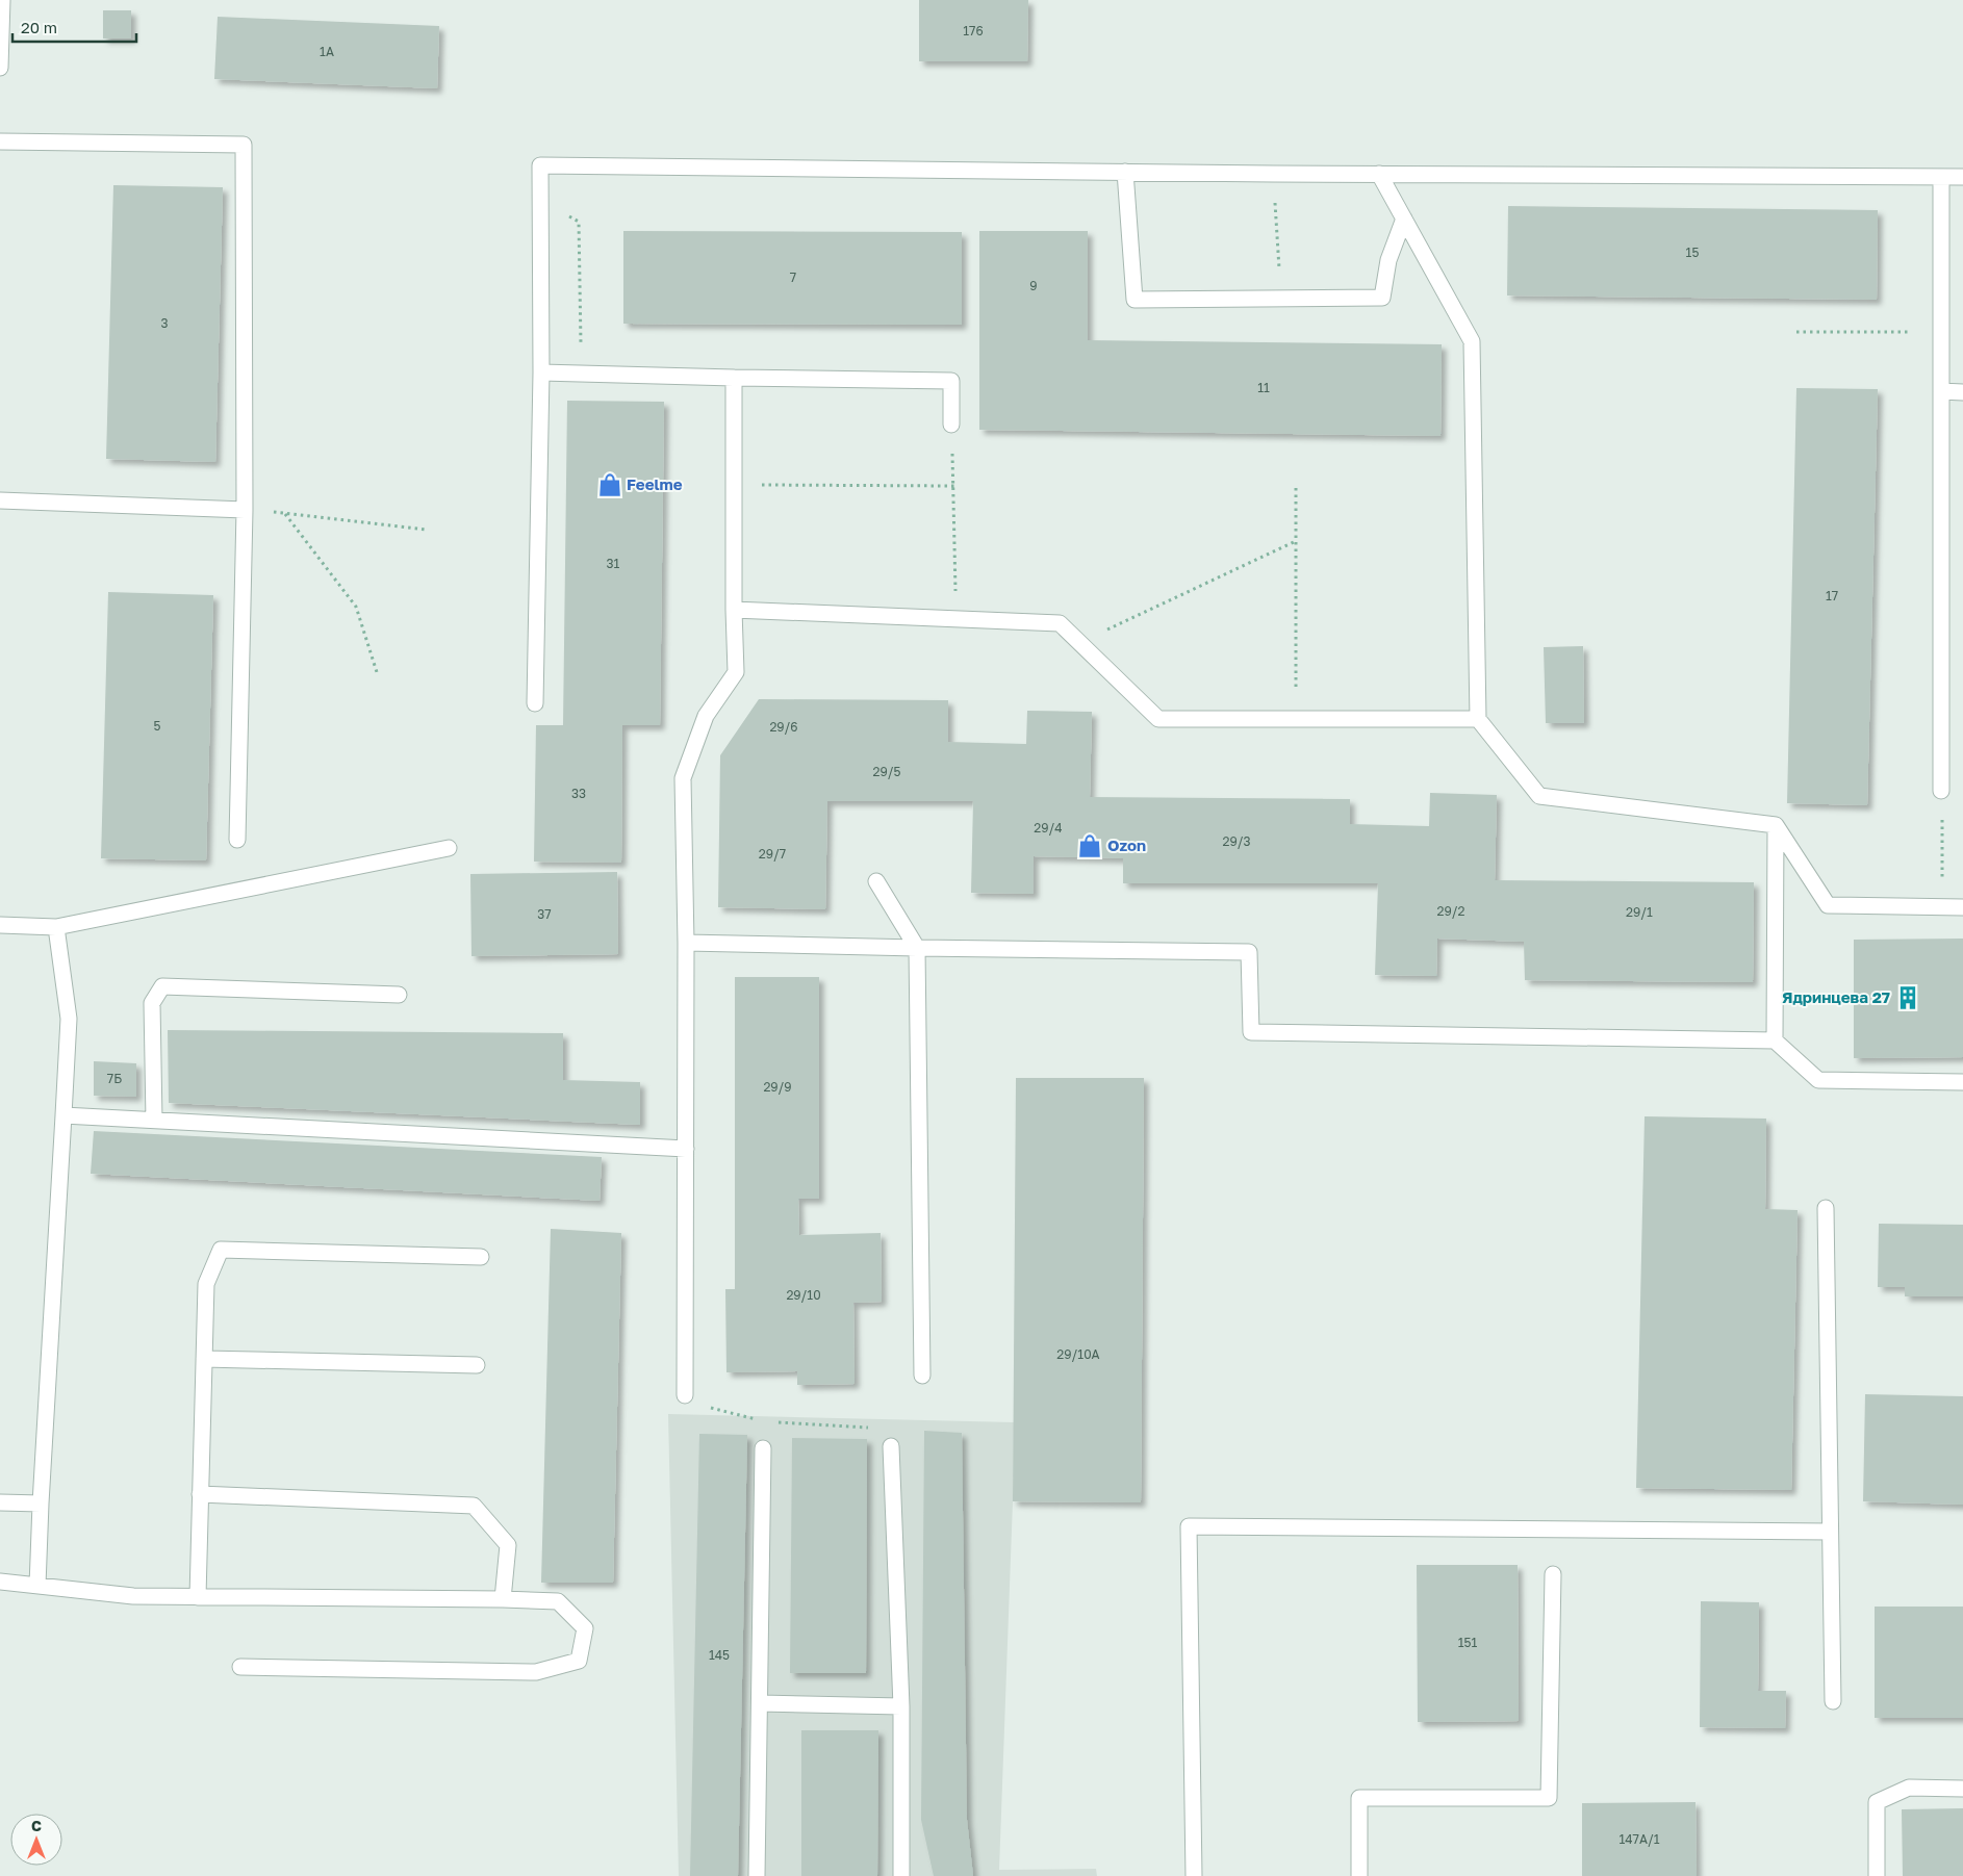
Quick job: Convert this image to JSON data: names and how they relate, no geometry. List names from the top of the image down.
{
  "places": {
    "shop": ["Feelme", "Ozon"],
    "building": ["Ядринцева 27"]
  },
  "house_numbers": [
    "176",
    "1А",
    "15",
    "7",
    "9",
    "3",
    "11",
    "31",
    "17",
    "5",
    "29/6",
    "29/5",
    "33",
    "29/4",
    "29/3",
    "29/7",
    "29/2",
    "29/1",
    "37",
    "7Б",
    "29/9",
    "29/10",
    "29/10А",
    "151",
    "145",
    "147А/1"
  ],
  "scale_bar": "20 m",
  "north": "top"
}
